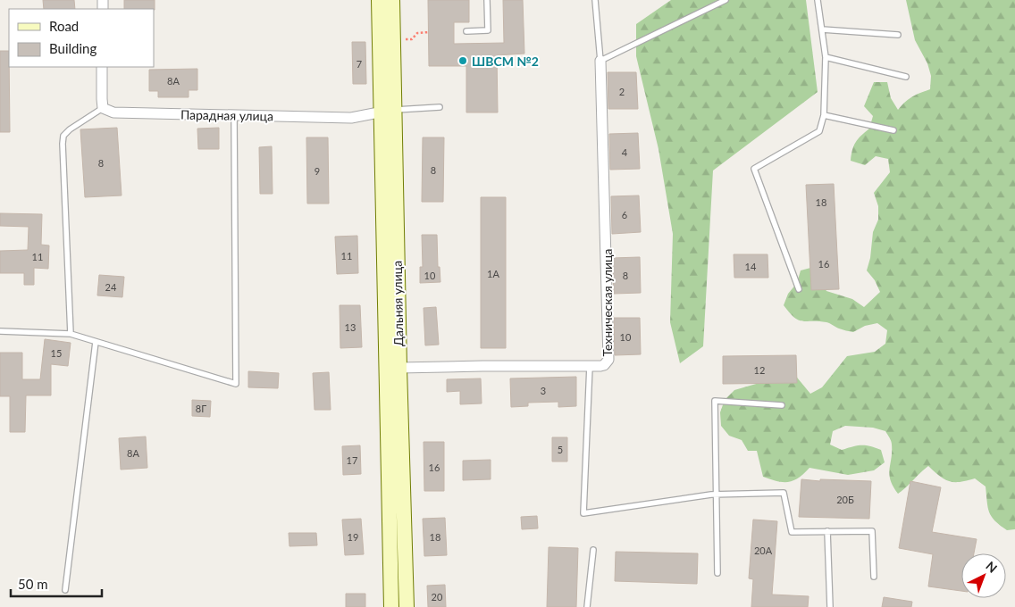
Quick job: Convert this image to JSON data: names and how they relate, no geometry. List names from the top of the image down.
{
  "streets": {
    "main road": ["Дальняя улица"],
    "street": ["Парадная улица", "Техническая улица"]
  },
  "crossings": [
    ["Парадная улица", "Дальняя улица"],
    ["Техническая улица", "Дальняя улица"]
  ],
  "places": ["ШВСМ №2"],
  "house_numbers": [
    "7",
    "8А",
    "2",
    "4",
    "8",
    "8",
    "9",
    "18",
    "6",
    "11",
    "11",
    "16",
    "14",
    "1А",
    "10",
    "8",
    "24",
    "13",
    "10",
    "15",
    "12",
    "3",
    "8Г",
    "5",
    "8А",
    "17",
    "16",
    "20Б",
    "19",
    "18",
    "20А",
    "20"
  ],
  "legend": ["Road", "Building"],
  "scale_bar": "50 m",
  "north": "top right"
}
